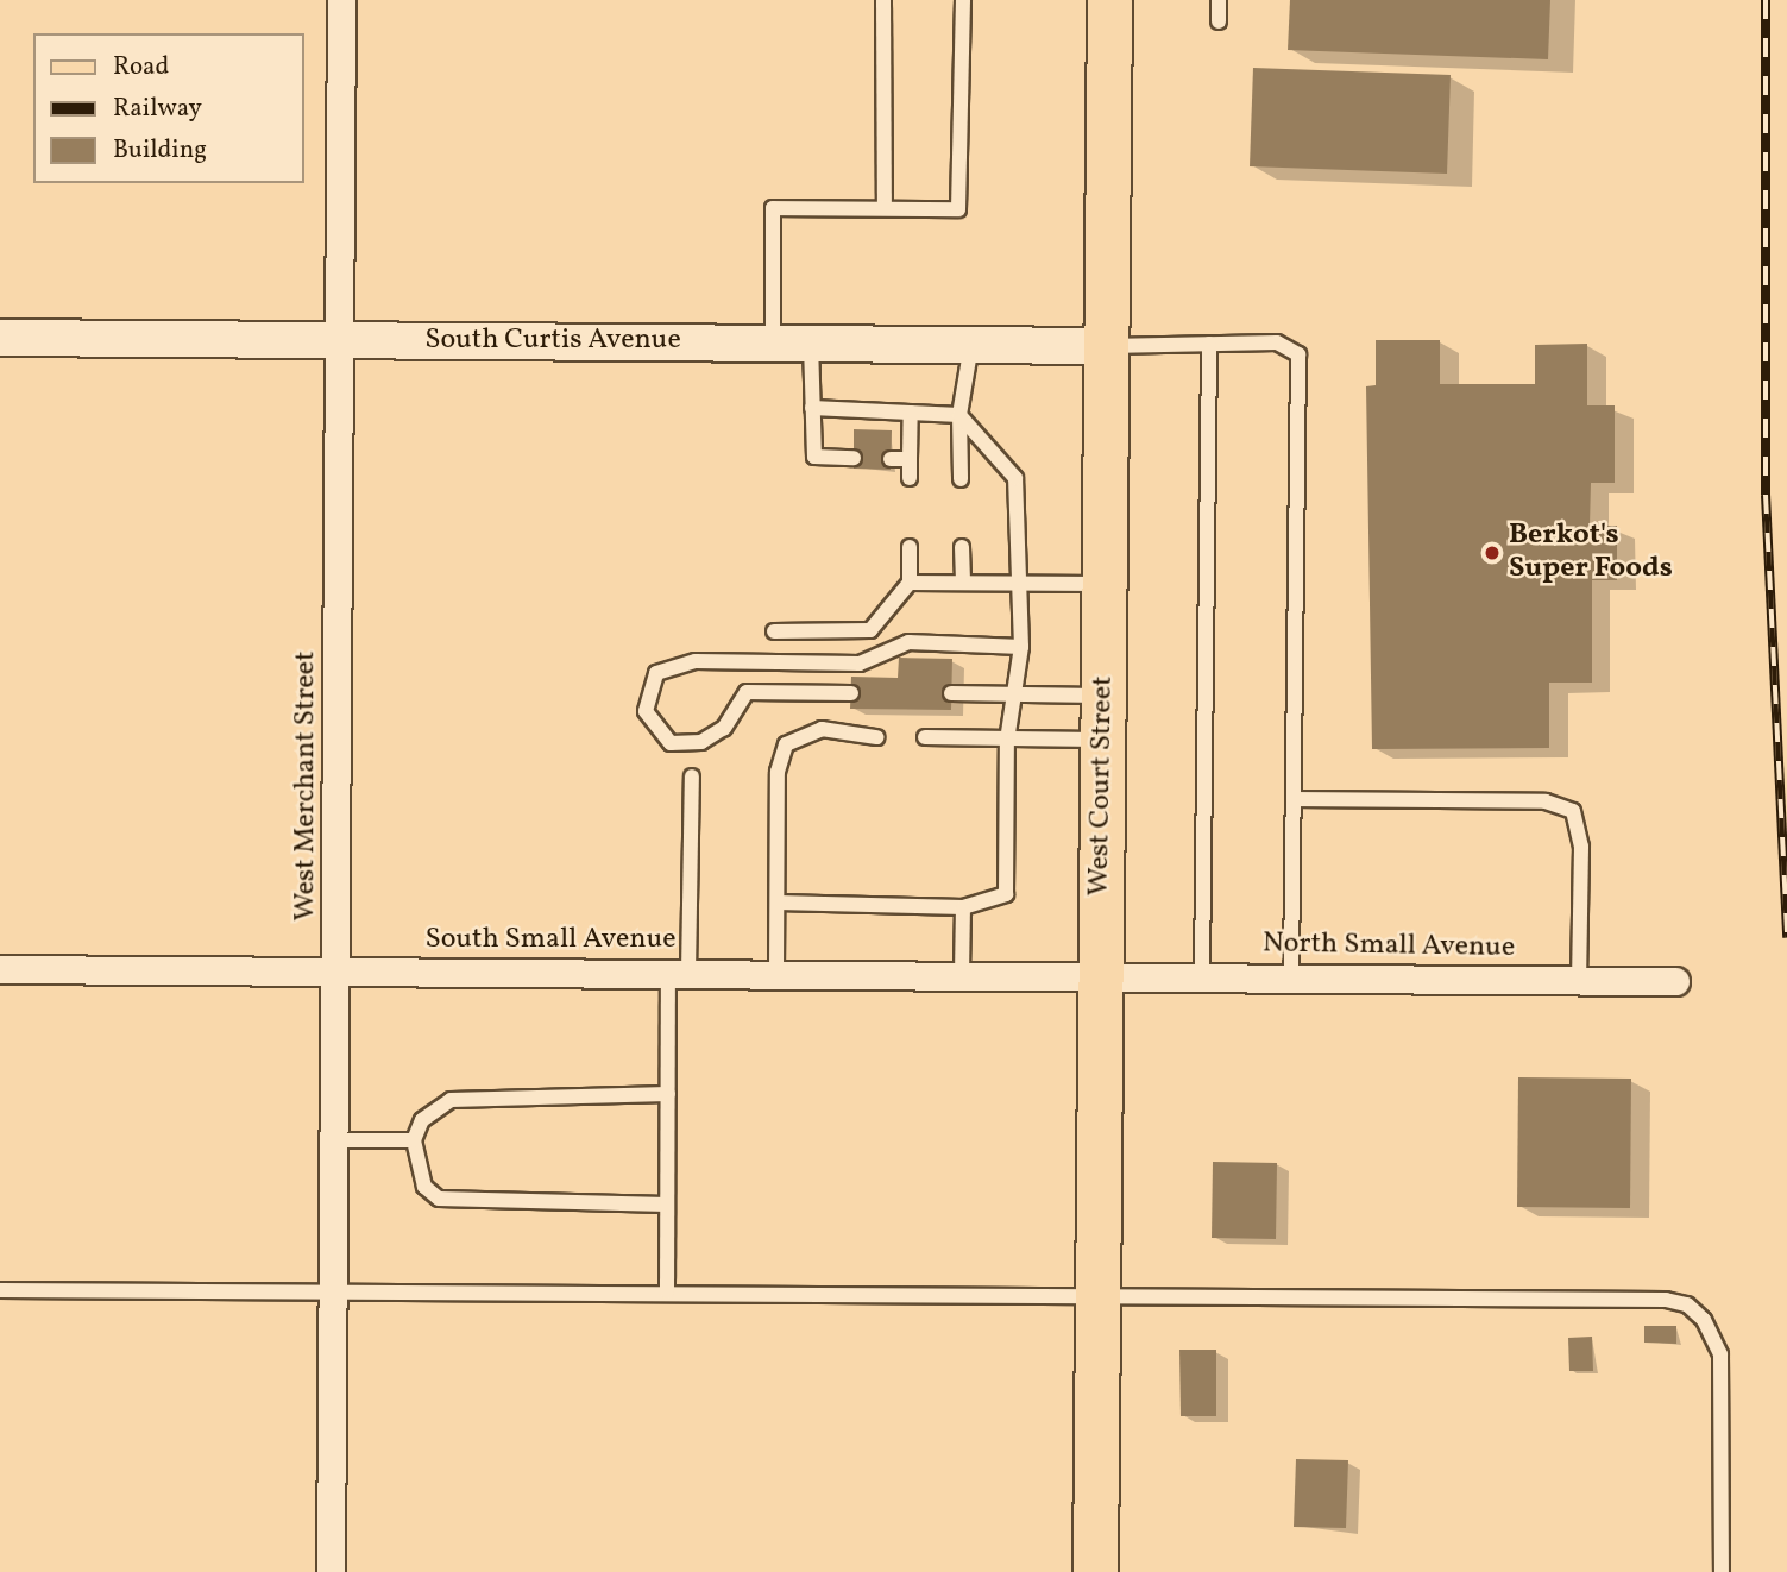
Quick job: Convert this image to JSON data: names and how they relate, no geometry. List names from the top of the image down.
{
  "streets": {
    "main road": ["West Court Street"],
    "street": [
      "South Curtis Avenue",
      "West Merchant Street",
      "South Small Avenue",
      "North Small Avenue"
    ]
  },
  "crossings": [
    ["South Curtis Avenue", "West Merchant Street"],
    ["South Curtis Avenue", "West Court Street"],
    ["West Merchant Street", "South Small Avenue"],
    ["West Court Street", "South Small Avenue"],
    ["West Court Street", "North Small Avenue"],
    ["South Small Avenue", "North Small Avenue"]
  ],
  "places": ["Berkot's Super Foods"],
  "legend": ["Road", "Railway", "Building"]
}
